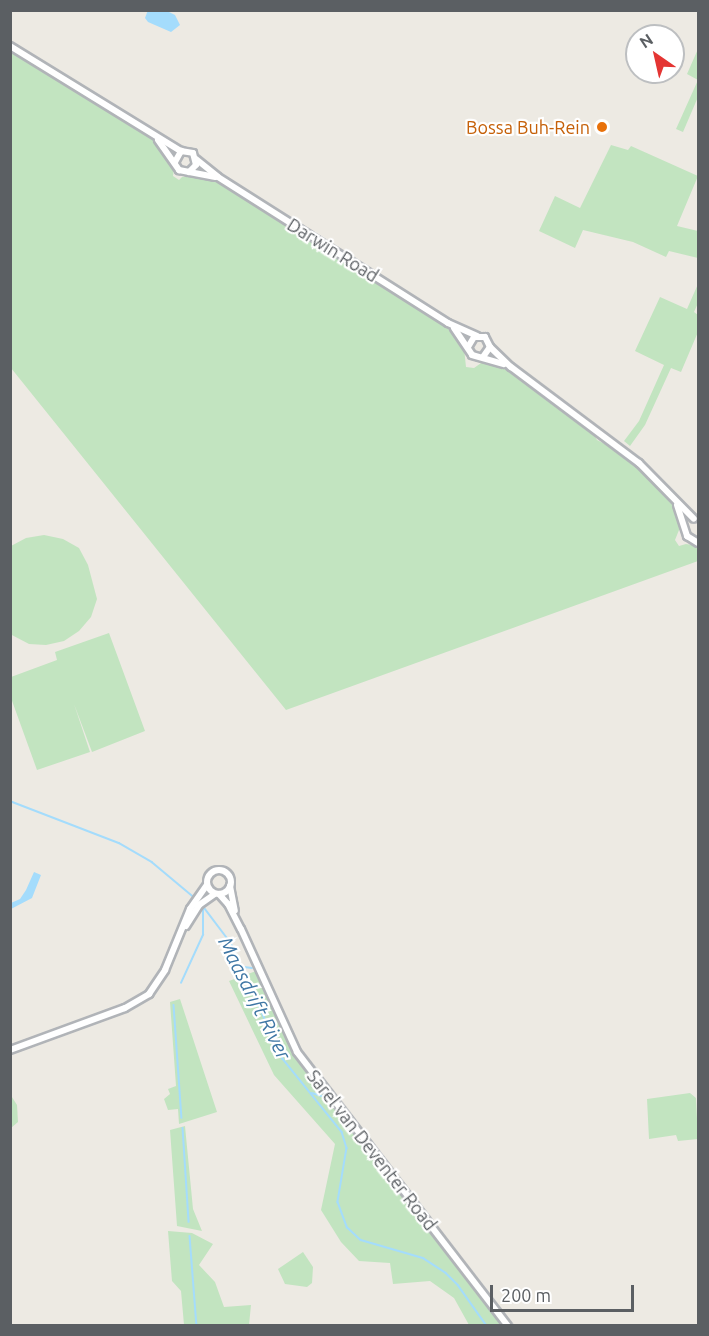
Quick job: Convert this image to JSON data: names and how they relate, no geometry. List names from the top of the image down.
{
  "streets": {
    "street": ["Darwin Road", "Sarel van Deventer Road"]
  },
  "water": ["Maasdrift River"],
  "places": ["Bossa Buh-Rein"],
  "scale_bar": "200 m",
  "north": "top left"
}
